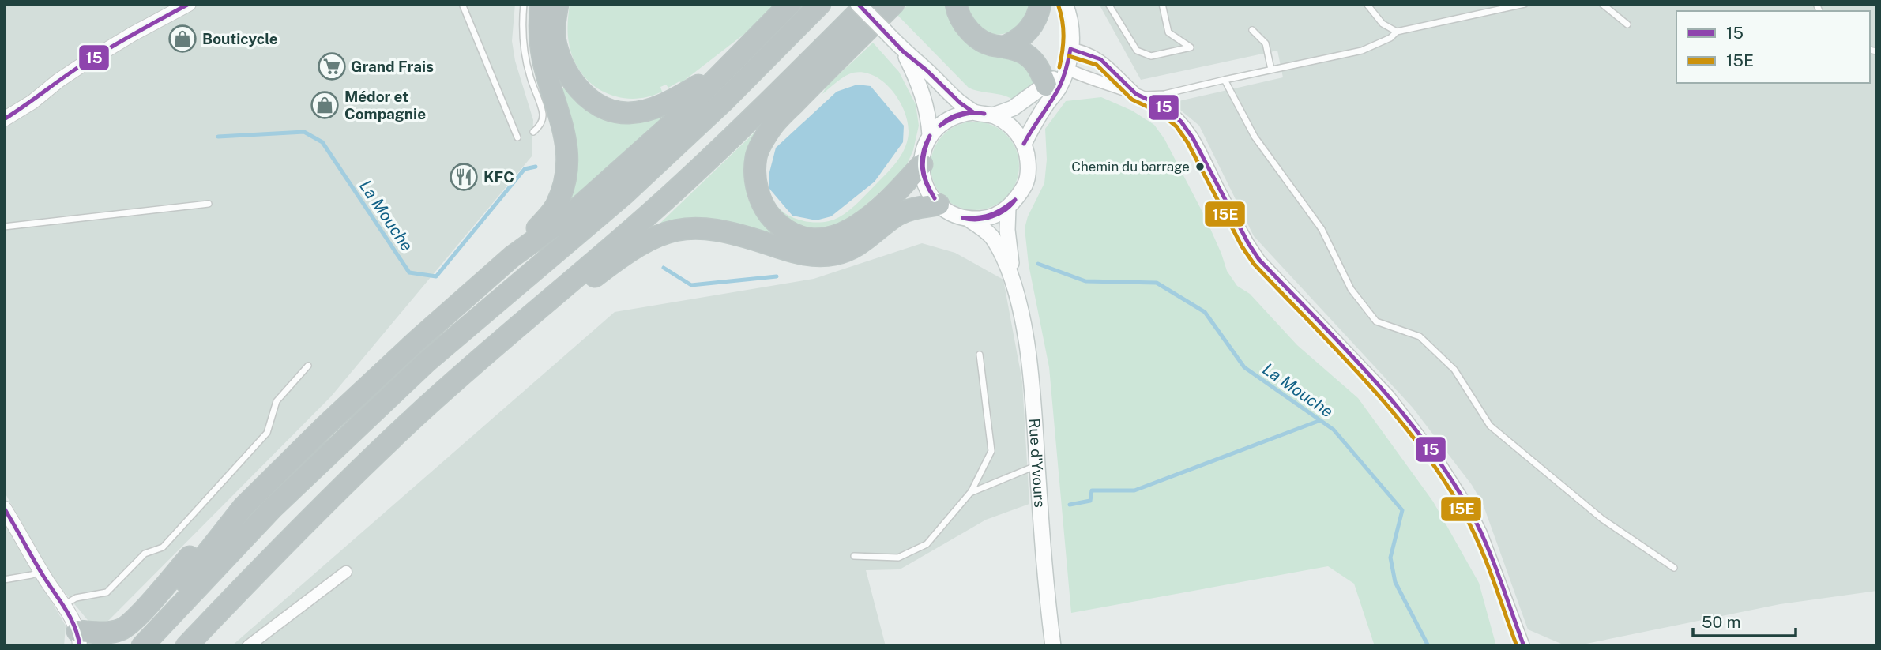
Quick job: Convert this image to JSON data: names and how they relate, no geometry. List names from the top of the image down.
{
  "streets": {
    "main road": ["Rue d'Yvours"]
  },
  "water": ["La Mouche"],
  "places": {
    "shop": ["Bouticycle", "Médor et Compagnie"],
    "supermarket": ["Grand Frais"],
    "other": ["Chemin du barrage"],
    "restaurant": ["KFC"]
  },
  "lines": ["transit line 15", "transit line 15E"],
  "legend": ["15", "15E"],
  "scale_bar": "50 m"
}
